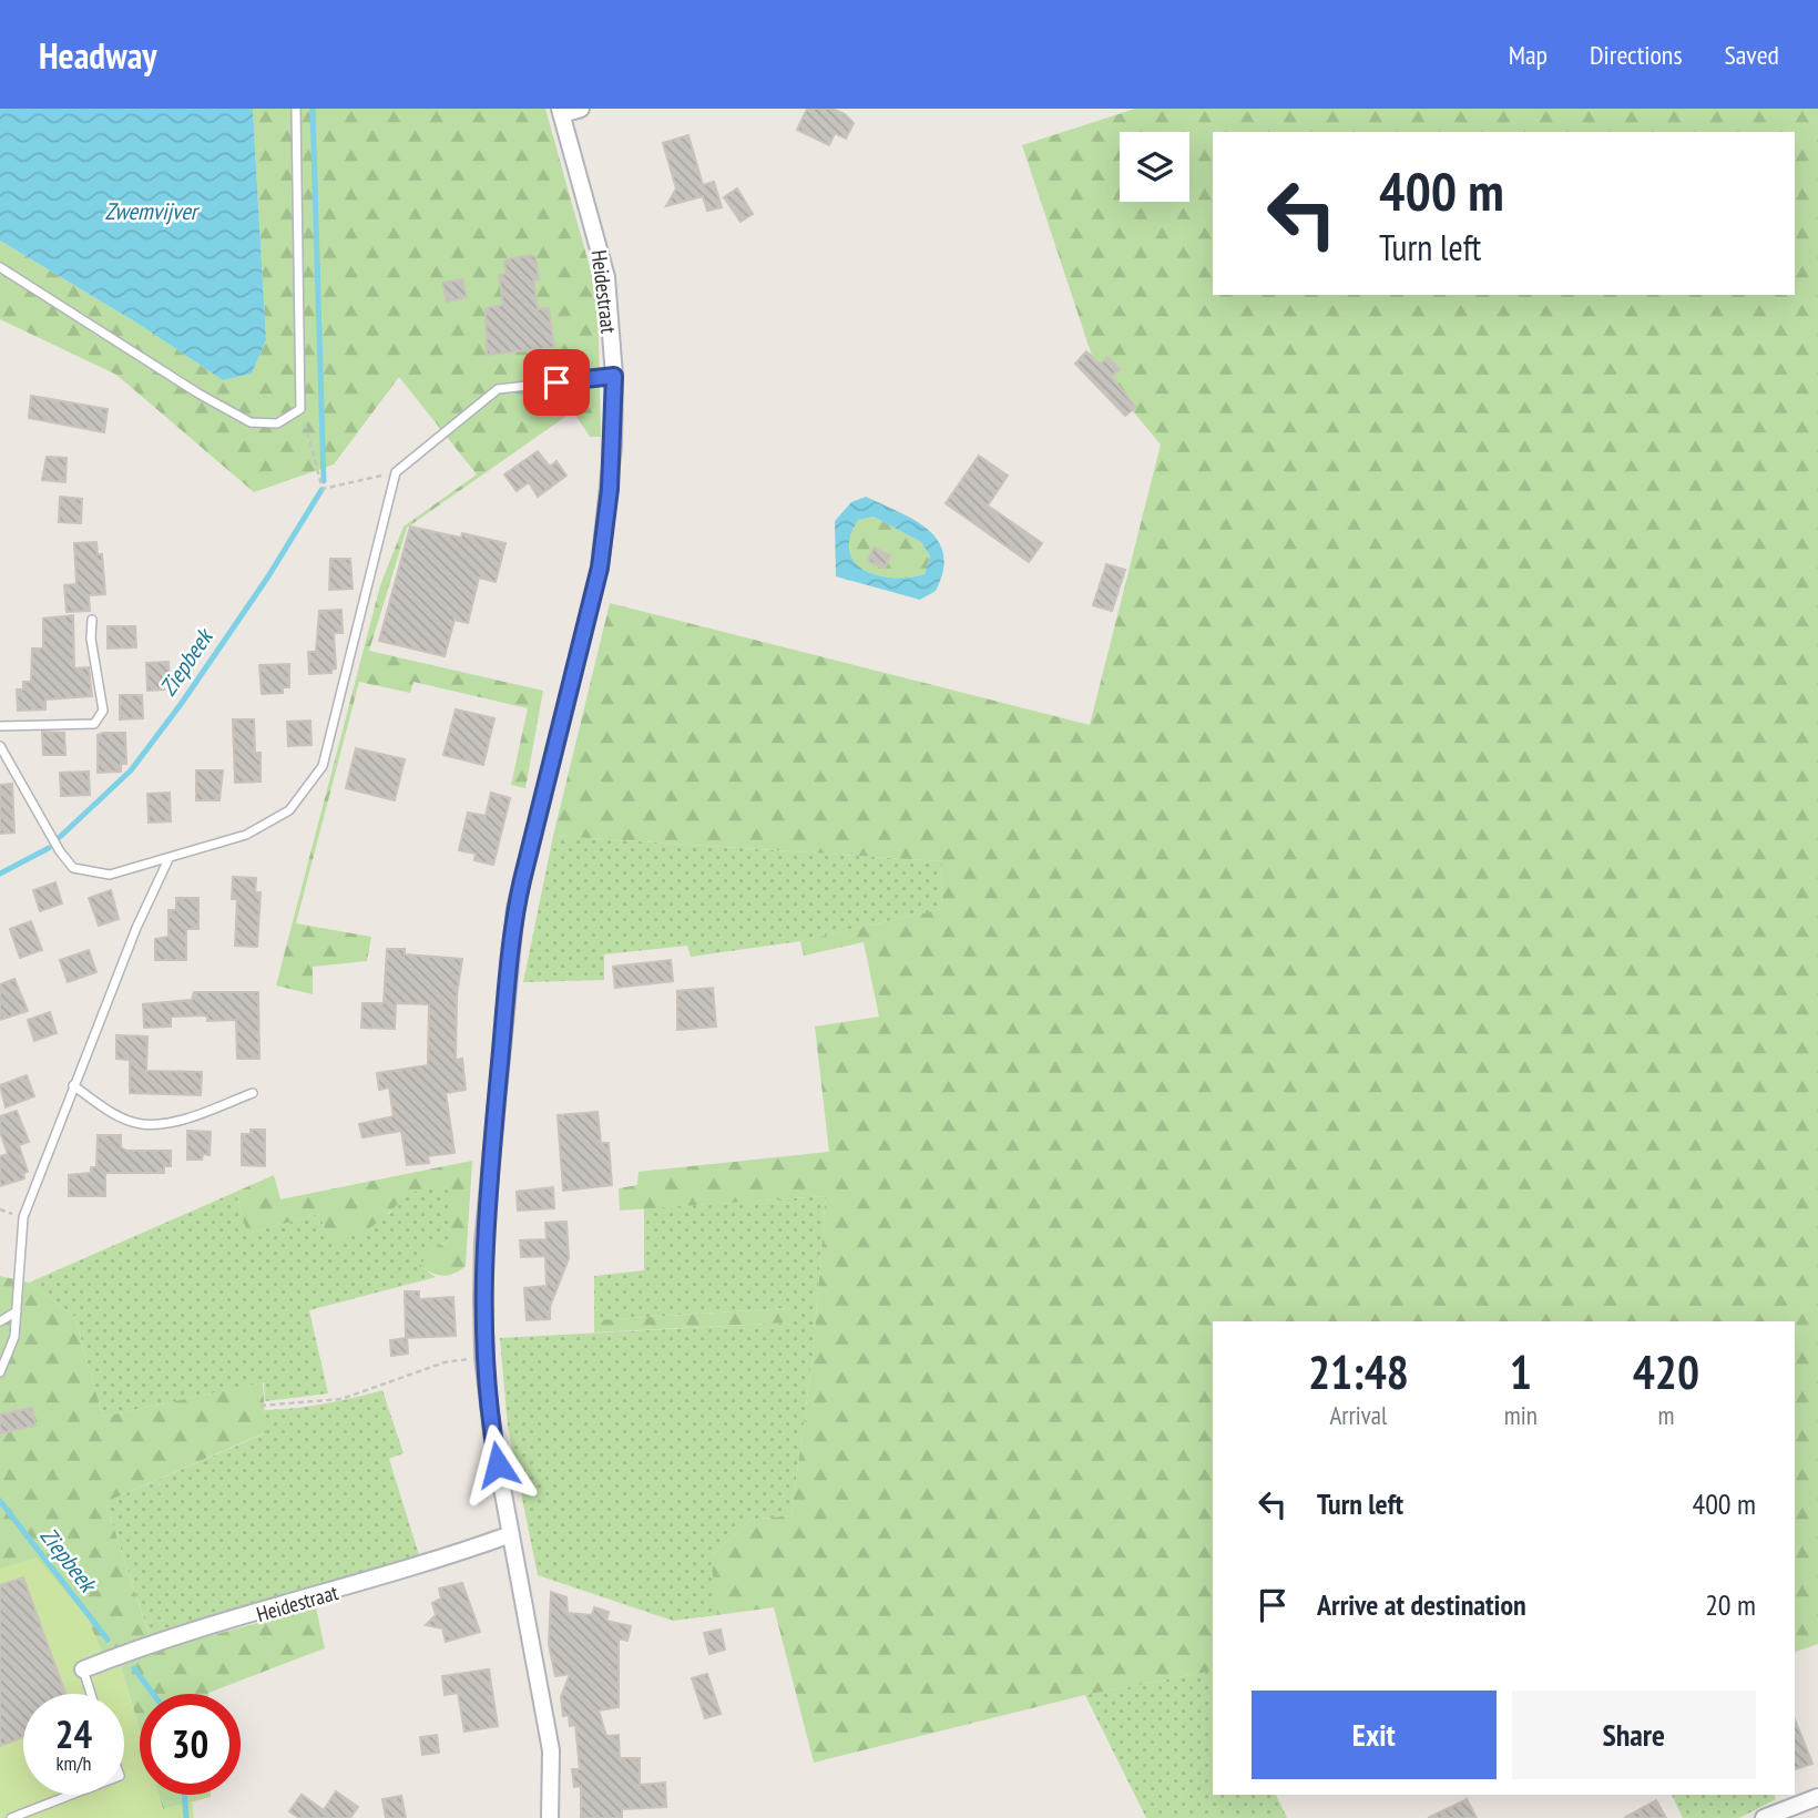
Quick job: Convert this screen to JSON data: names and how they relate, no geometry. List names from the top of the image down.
{
  "streets": {
    "street": ["Heidestraat"]
  },
  "water": ["Zwemvijver", "Ziepbeek"],
  "page": {
    "header": "Headway",
    "nav": ["Map", "Directions", "Saved"],
    "turn": ["400 m", "Turn left"],
    "eta": [
      "21:48",
      "Arrival",
      "1",
      "min",
      "420",
      "m"
    ],
    "list": [
      {
        "name": "Turn left",
        "value": "400 m"
      },
      {
        "name": "Arrive at destination",
        "value": "20 m"
      }
    ],
    "buttons": ["Exit", "Share"],
    "speed": "24 km/h",
    "limit": "30"
  }
}
